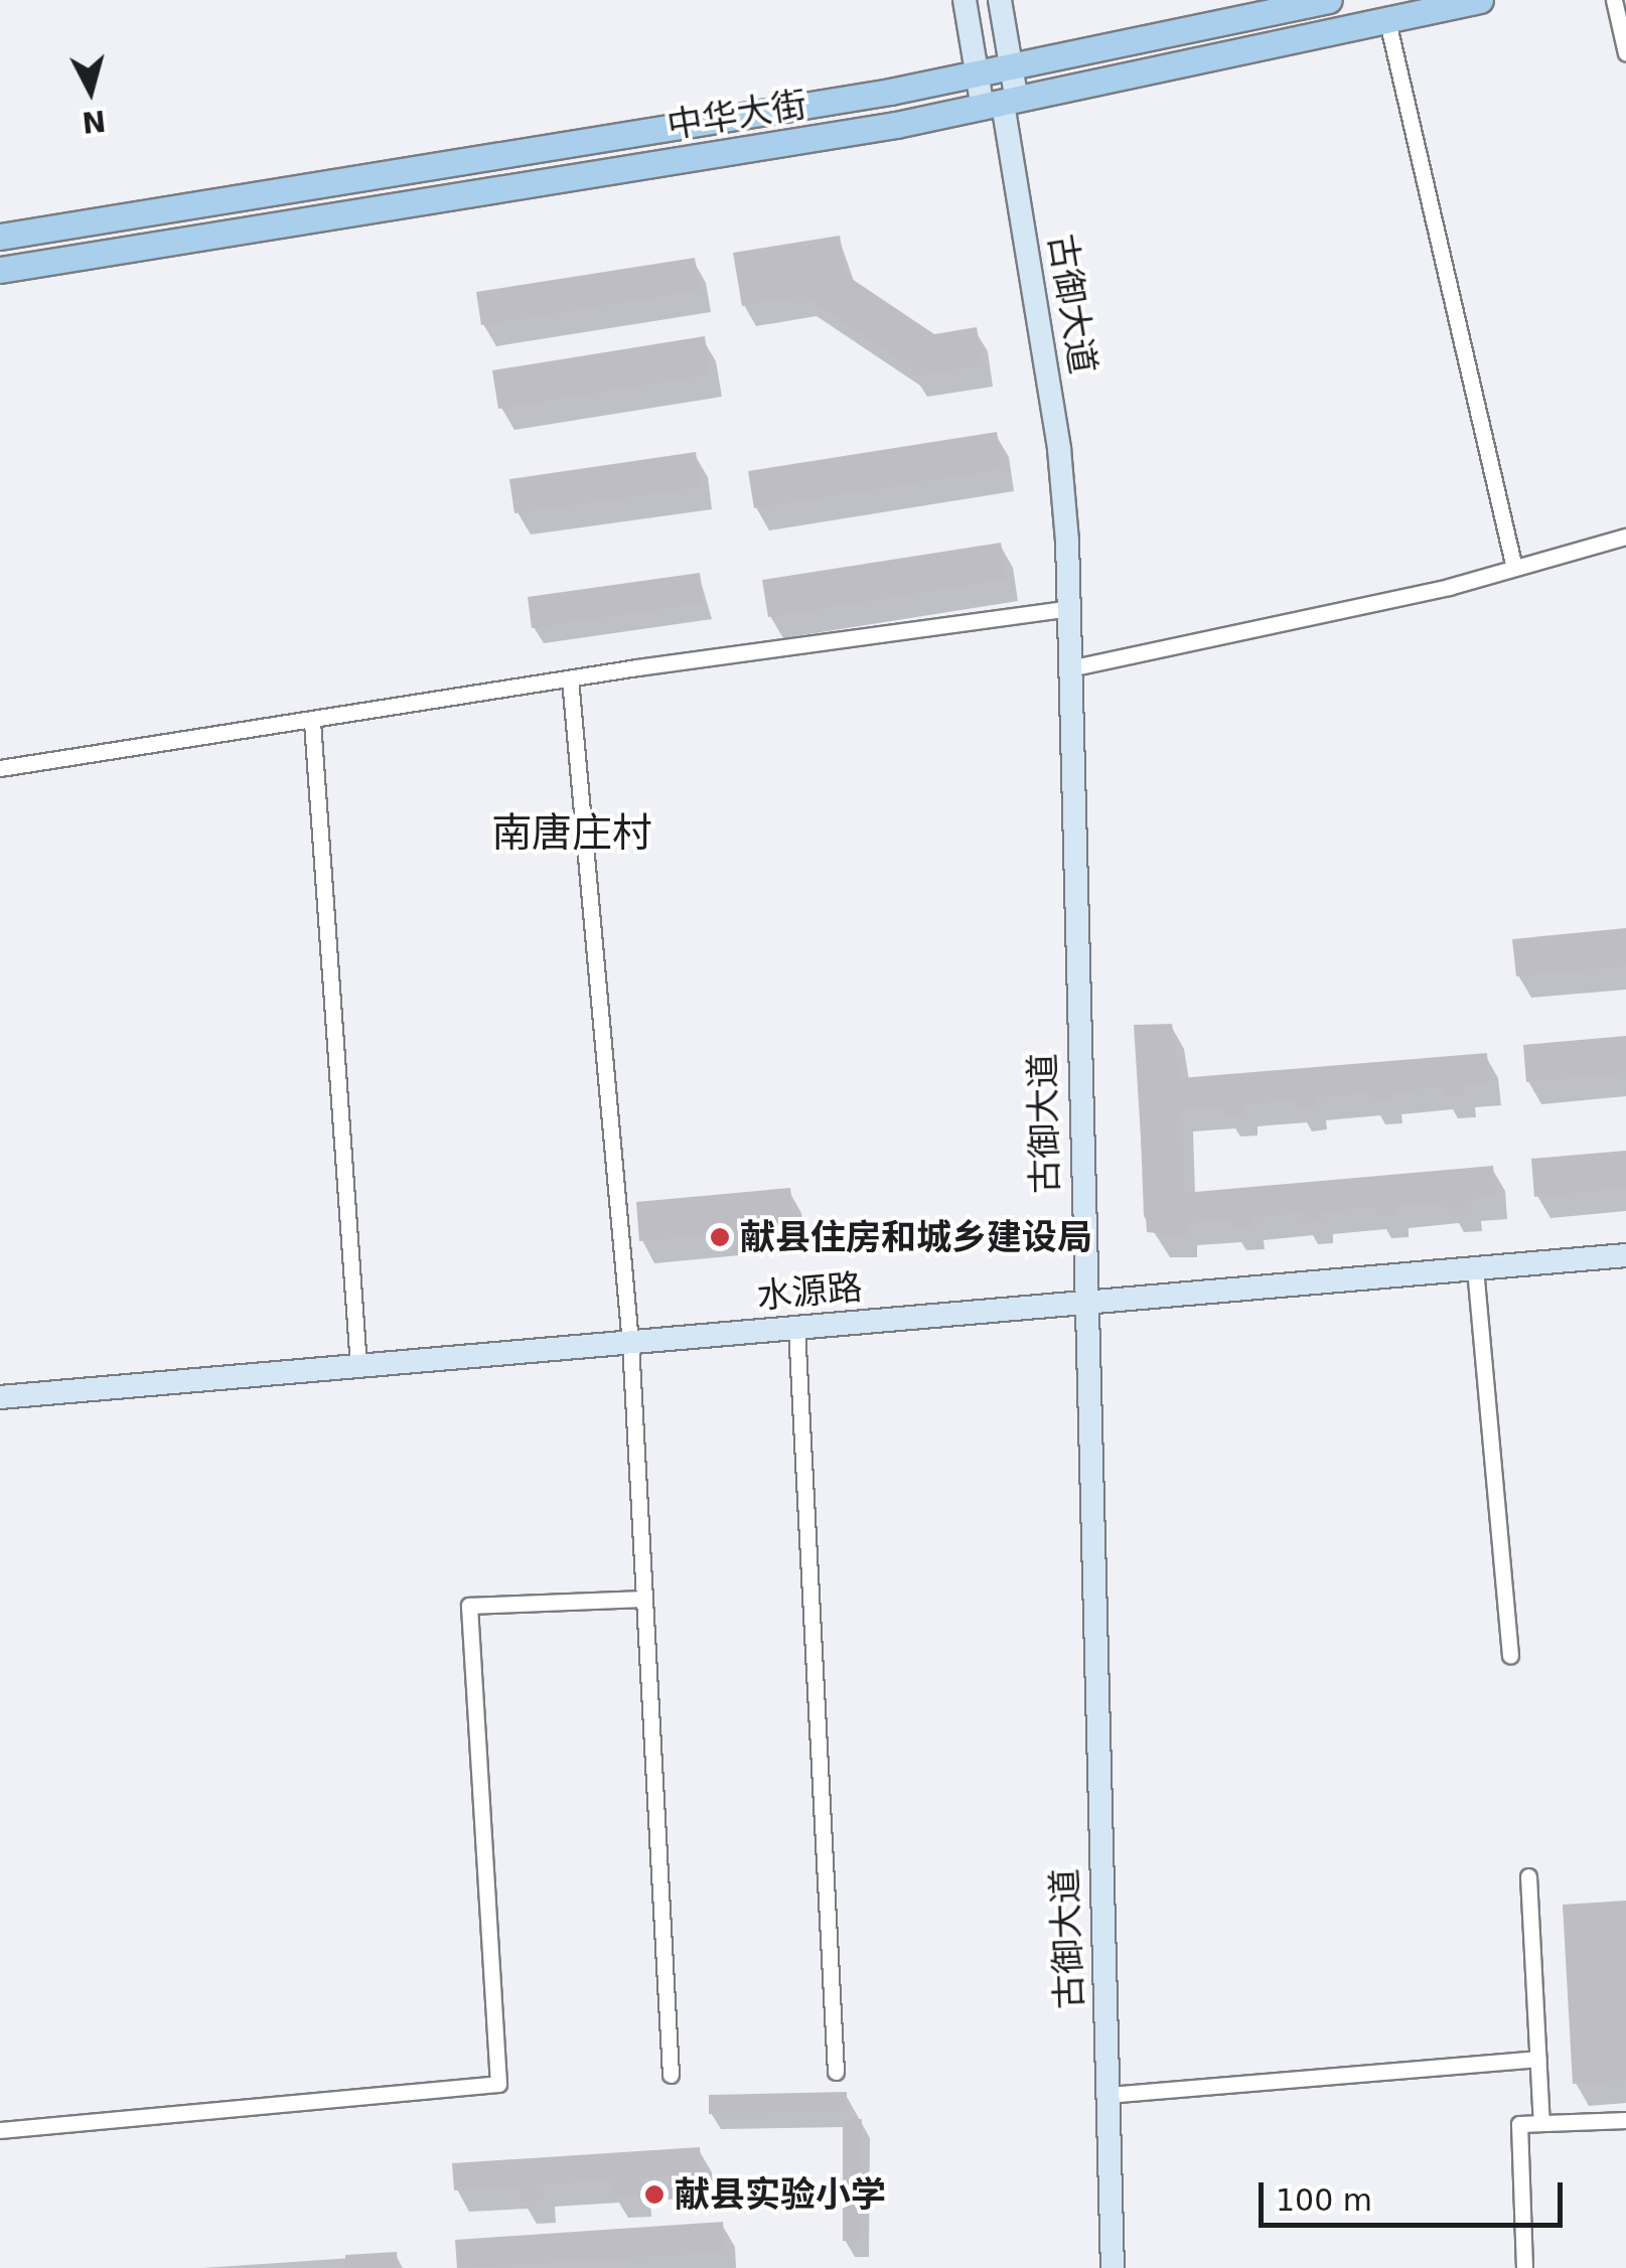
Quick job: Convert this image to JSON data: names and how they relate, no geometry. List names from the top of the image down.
{
  "streets": {
    "main road": ["中华大街"],
    "street": ["古御大道", "水源路"]
  },
  "crossings": [
    ["中华大街", "古御大道"],
    ["古御大道", "水源路"]
  ],
  "districts": ["南唐庄村"],
  "places": ["献县住房和城乡建设局", "献县实验小学"],
  "scale_bar": "100 m",
  "north": "bottom"
}
